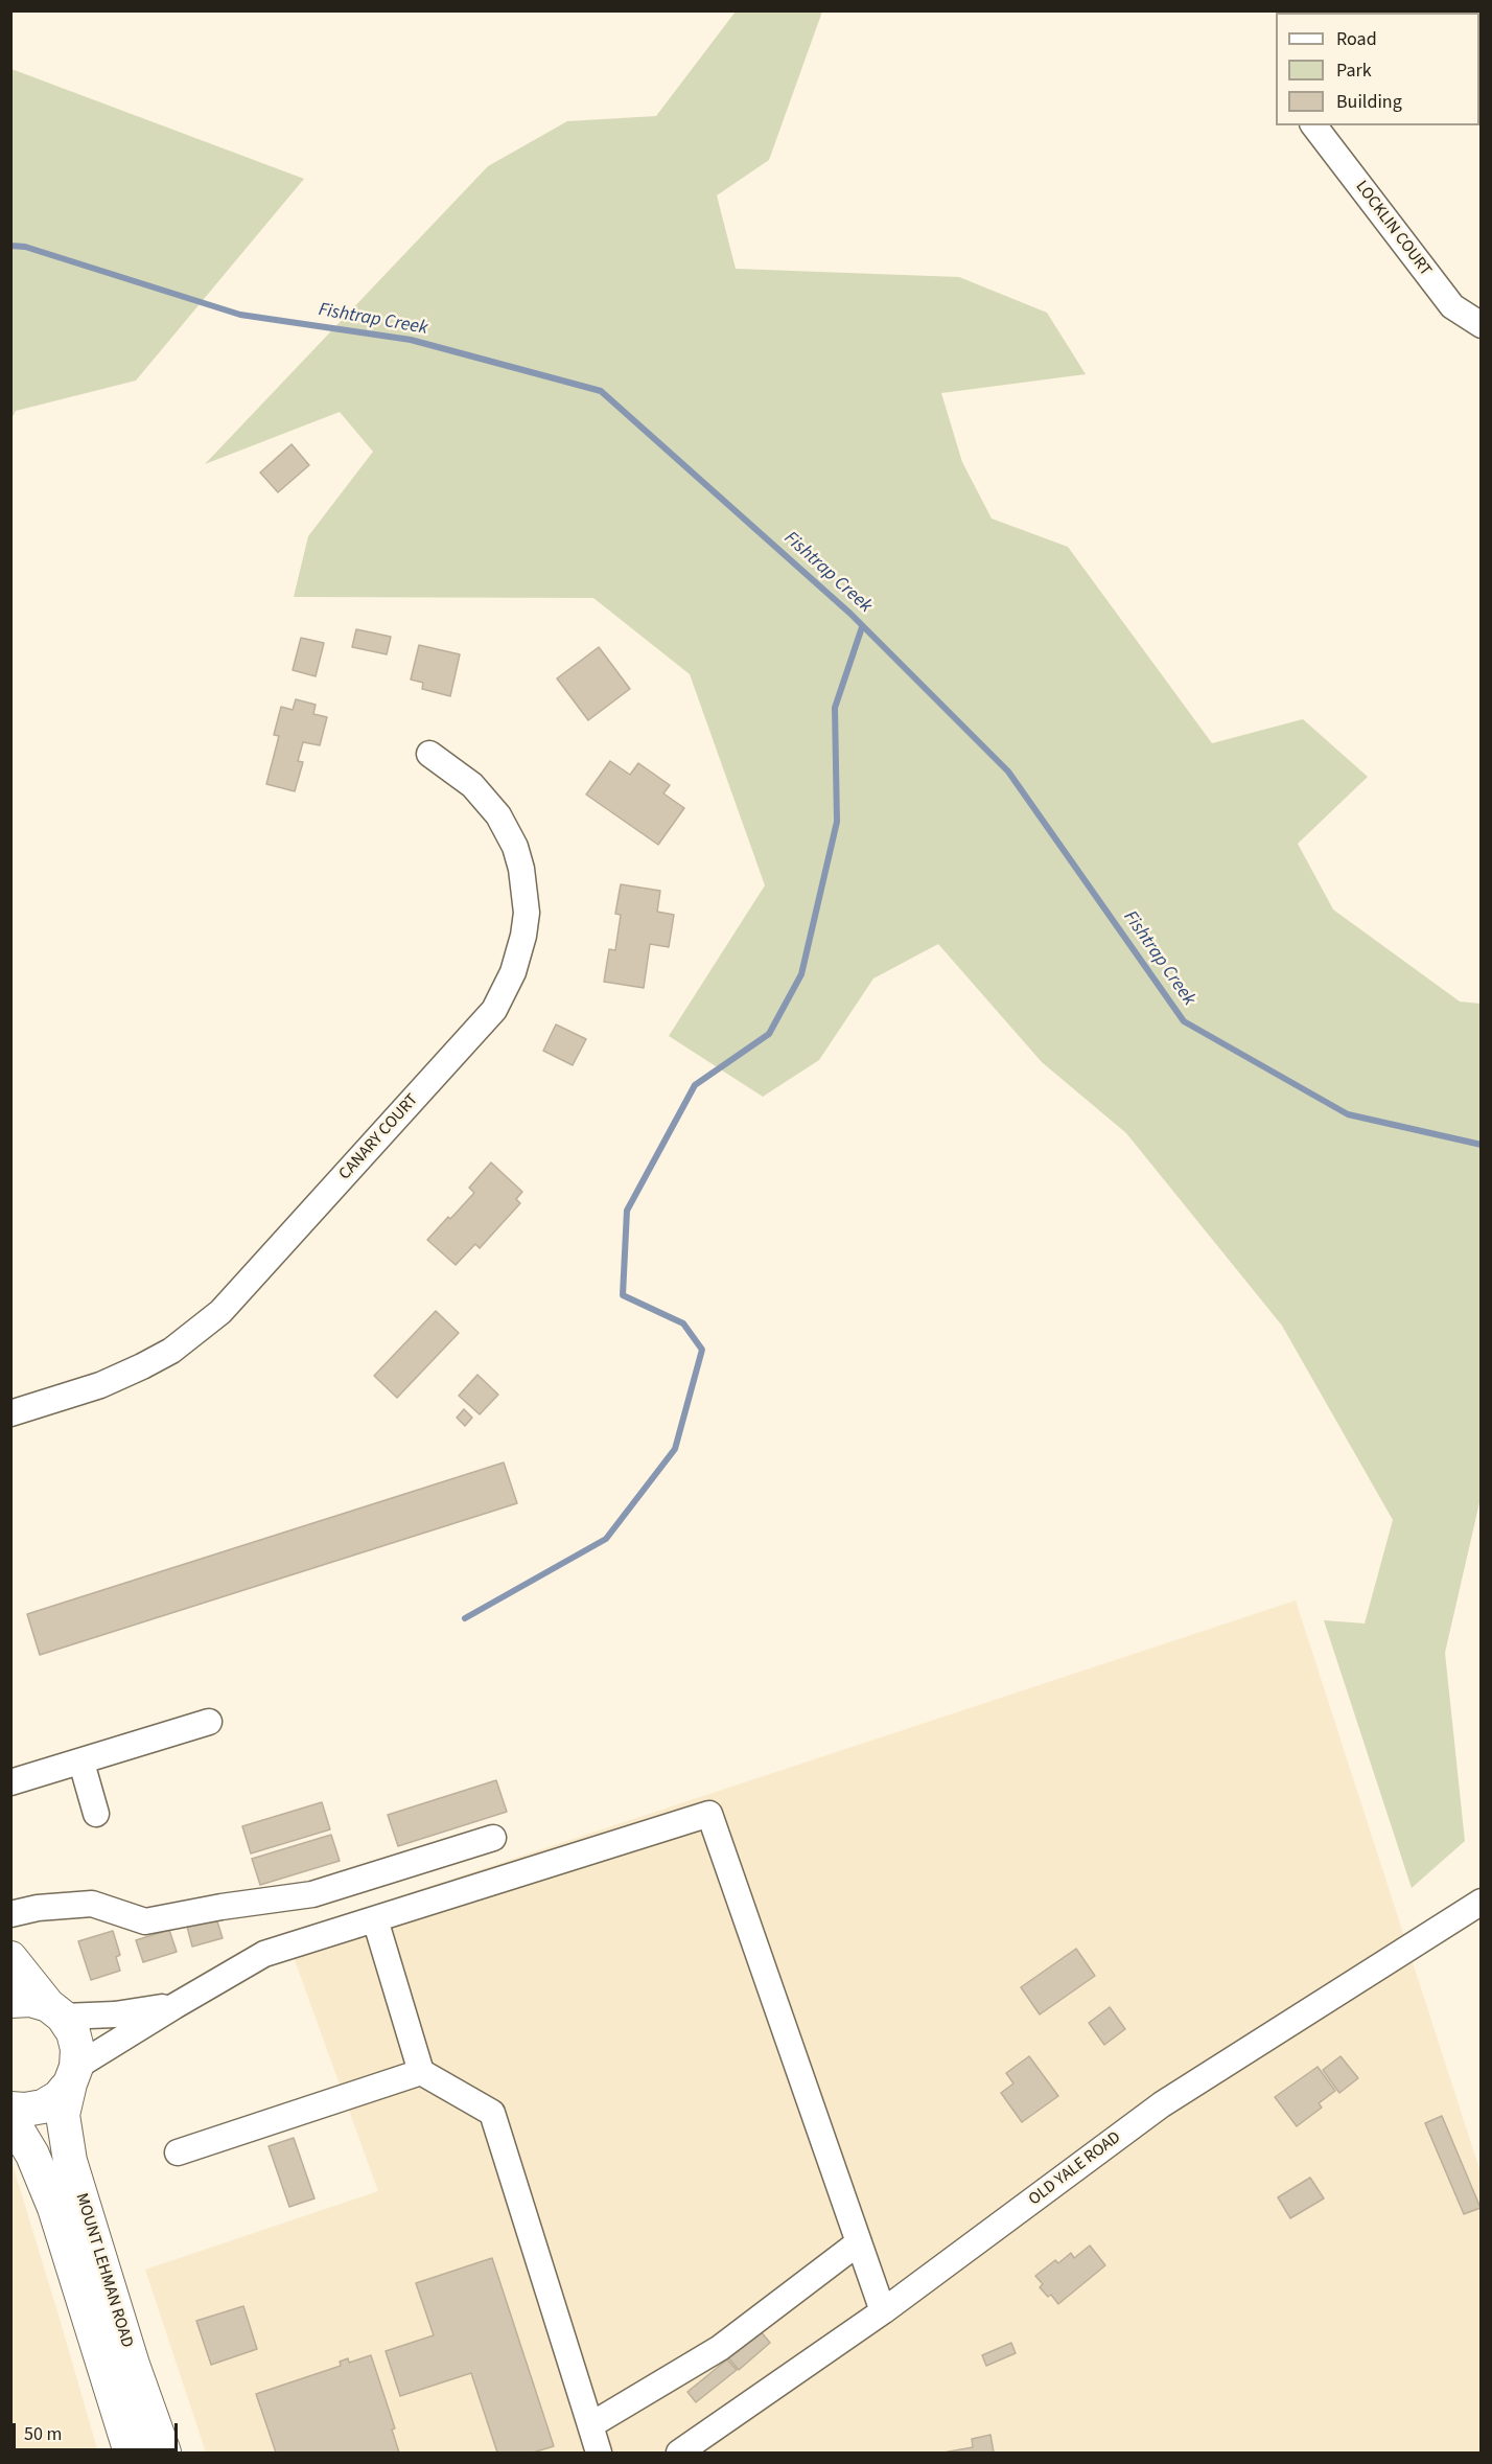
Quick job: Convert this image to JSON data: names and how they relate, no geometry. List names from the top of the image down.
{
  "streets": {
    "main road": ["MOUNT LEHMAN ROAD"],
    "street": ["LOCKLIN COURT", "CANARY COURT", "OLD YALE ROAD"]
  },
  "water": ["Fishtrap Creek"],
  "legend": ["Road", "Park", "Building"],
  "scale_bar": "50 m"
}
